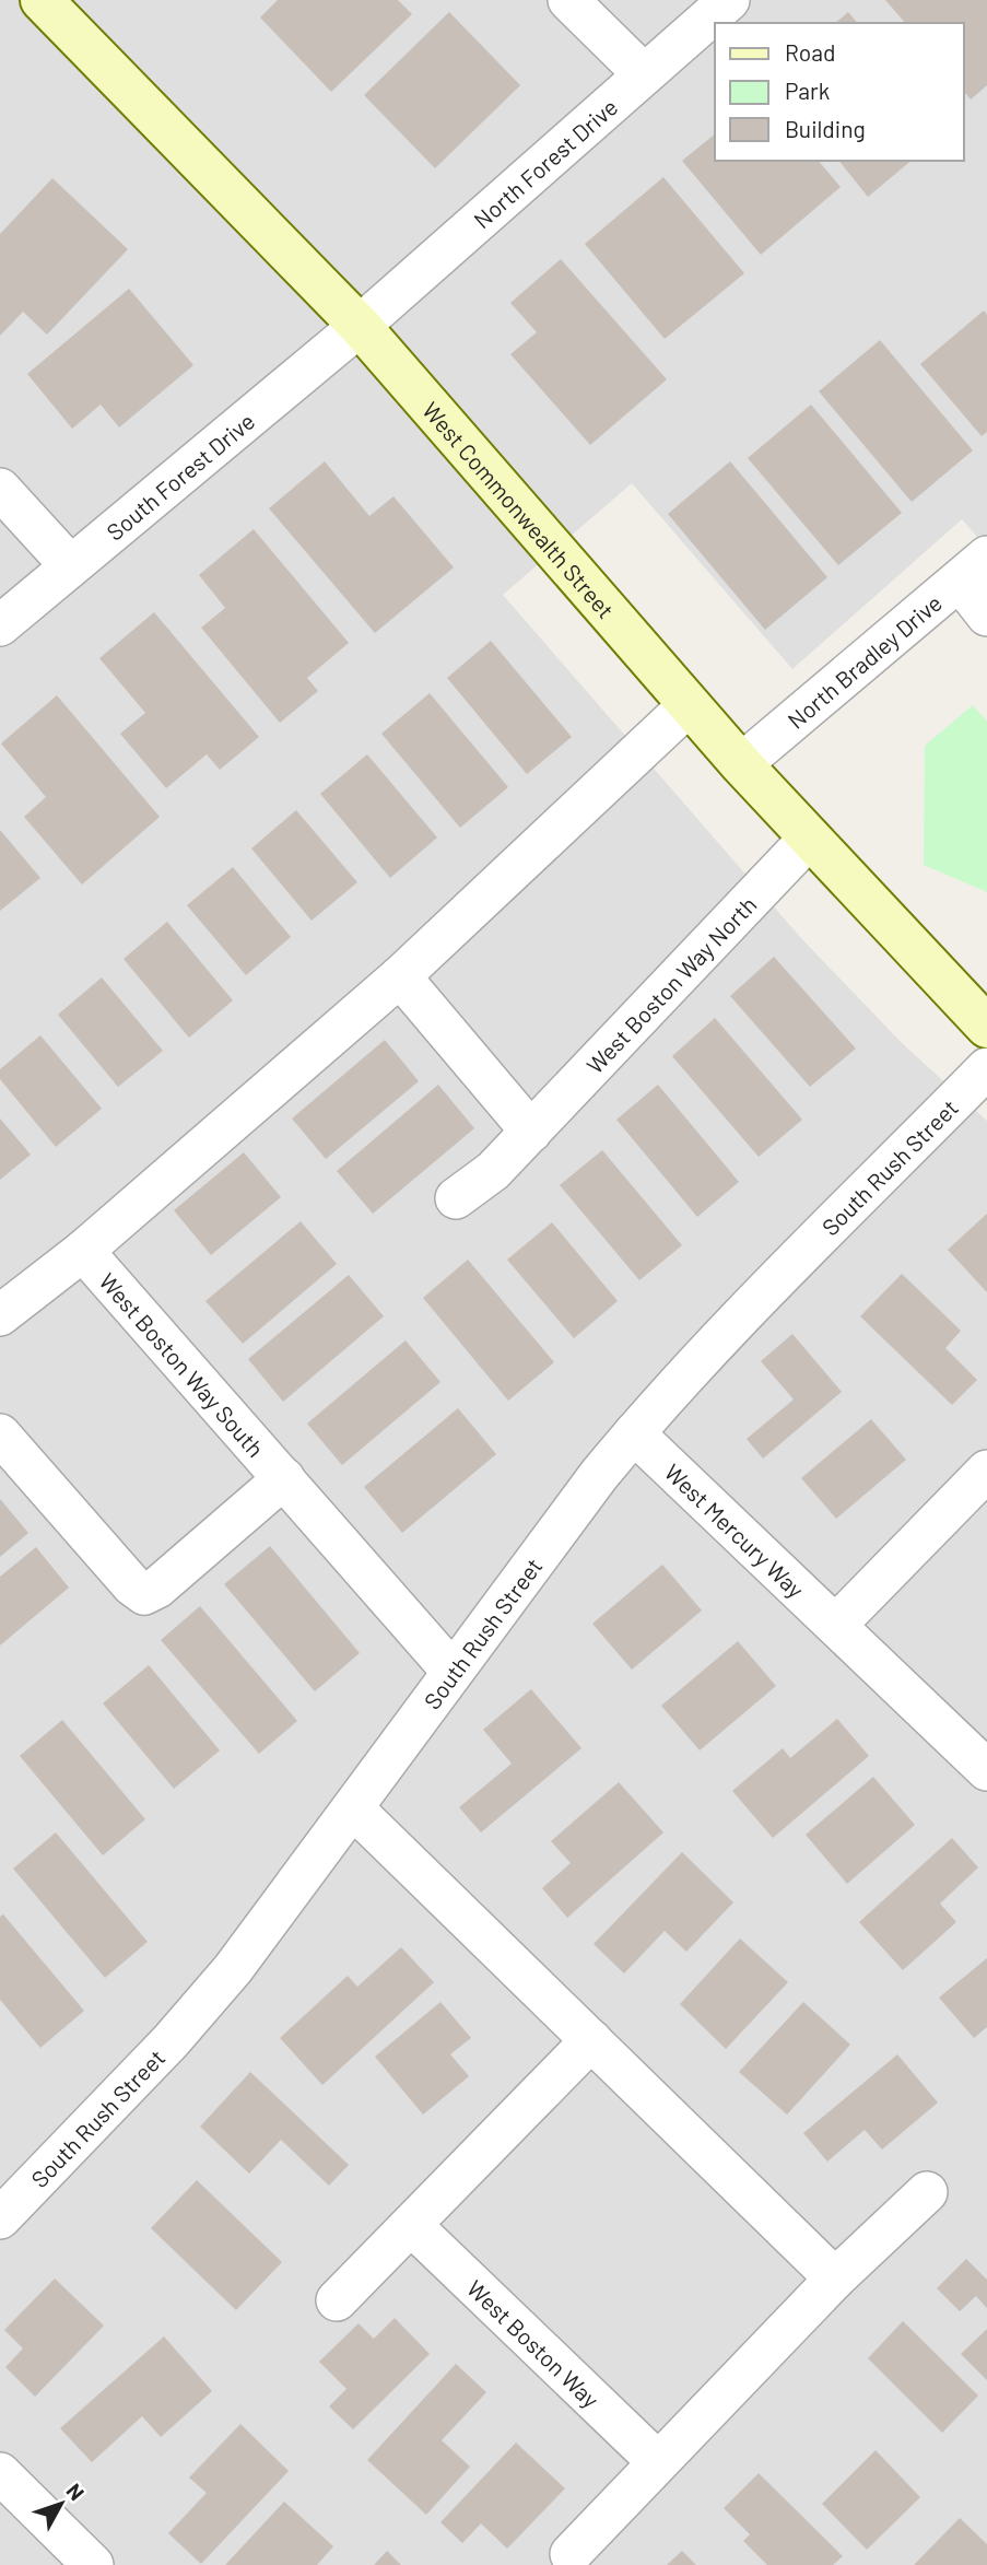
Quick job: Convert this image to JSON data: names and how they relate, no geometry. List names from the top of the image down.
{
  "streets": {
    "street": [
      "North Forest Drive",
      "South Forest Drive",
      "West Commonwealth Street",
      "North Bradley Drive",
      "West Boston Way North",
      "South Rush Street",
      "West Boston Way South",
      "West Mercury Way",
      "West Boston Way"
    ]
  },
  "crossings": [
    ["North Forest Drive", "South Forest Drive"],
    ["North Forest Drive", "West Commonwealth Street"],
    ["South Forest Drive", "West Commonwealth Street"],
    ["West Commonwealth Street", "North Bradley Drive"],
    ["West Commonwealth Street", "West Boston Way North"],
    ["South Rush Street", "West Boston Way South"],
    ["South Rush Street", "West Mercury Way"]
  ],
  "legend": ["Road", "Park", "Building"],
  "north": "top right"
}
